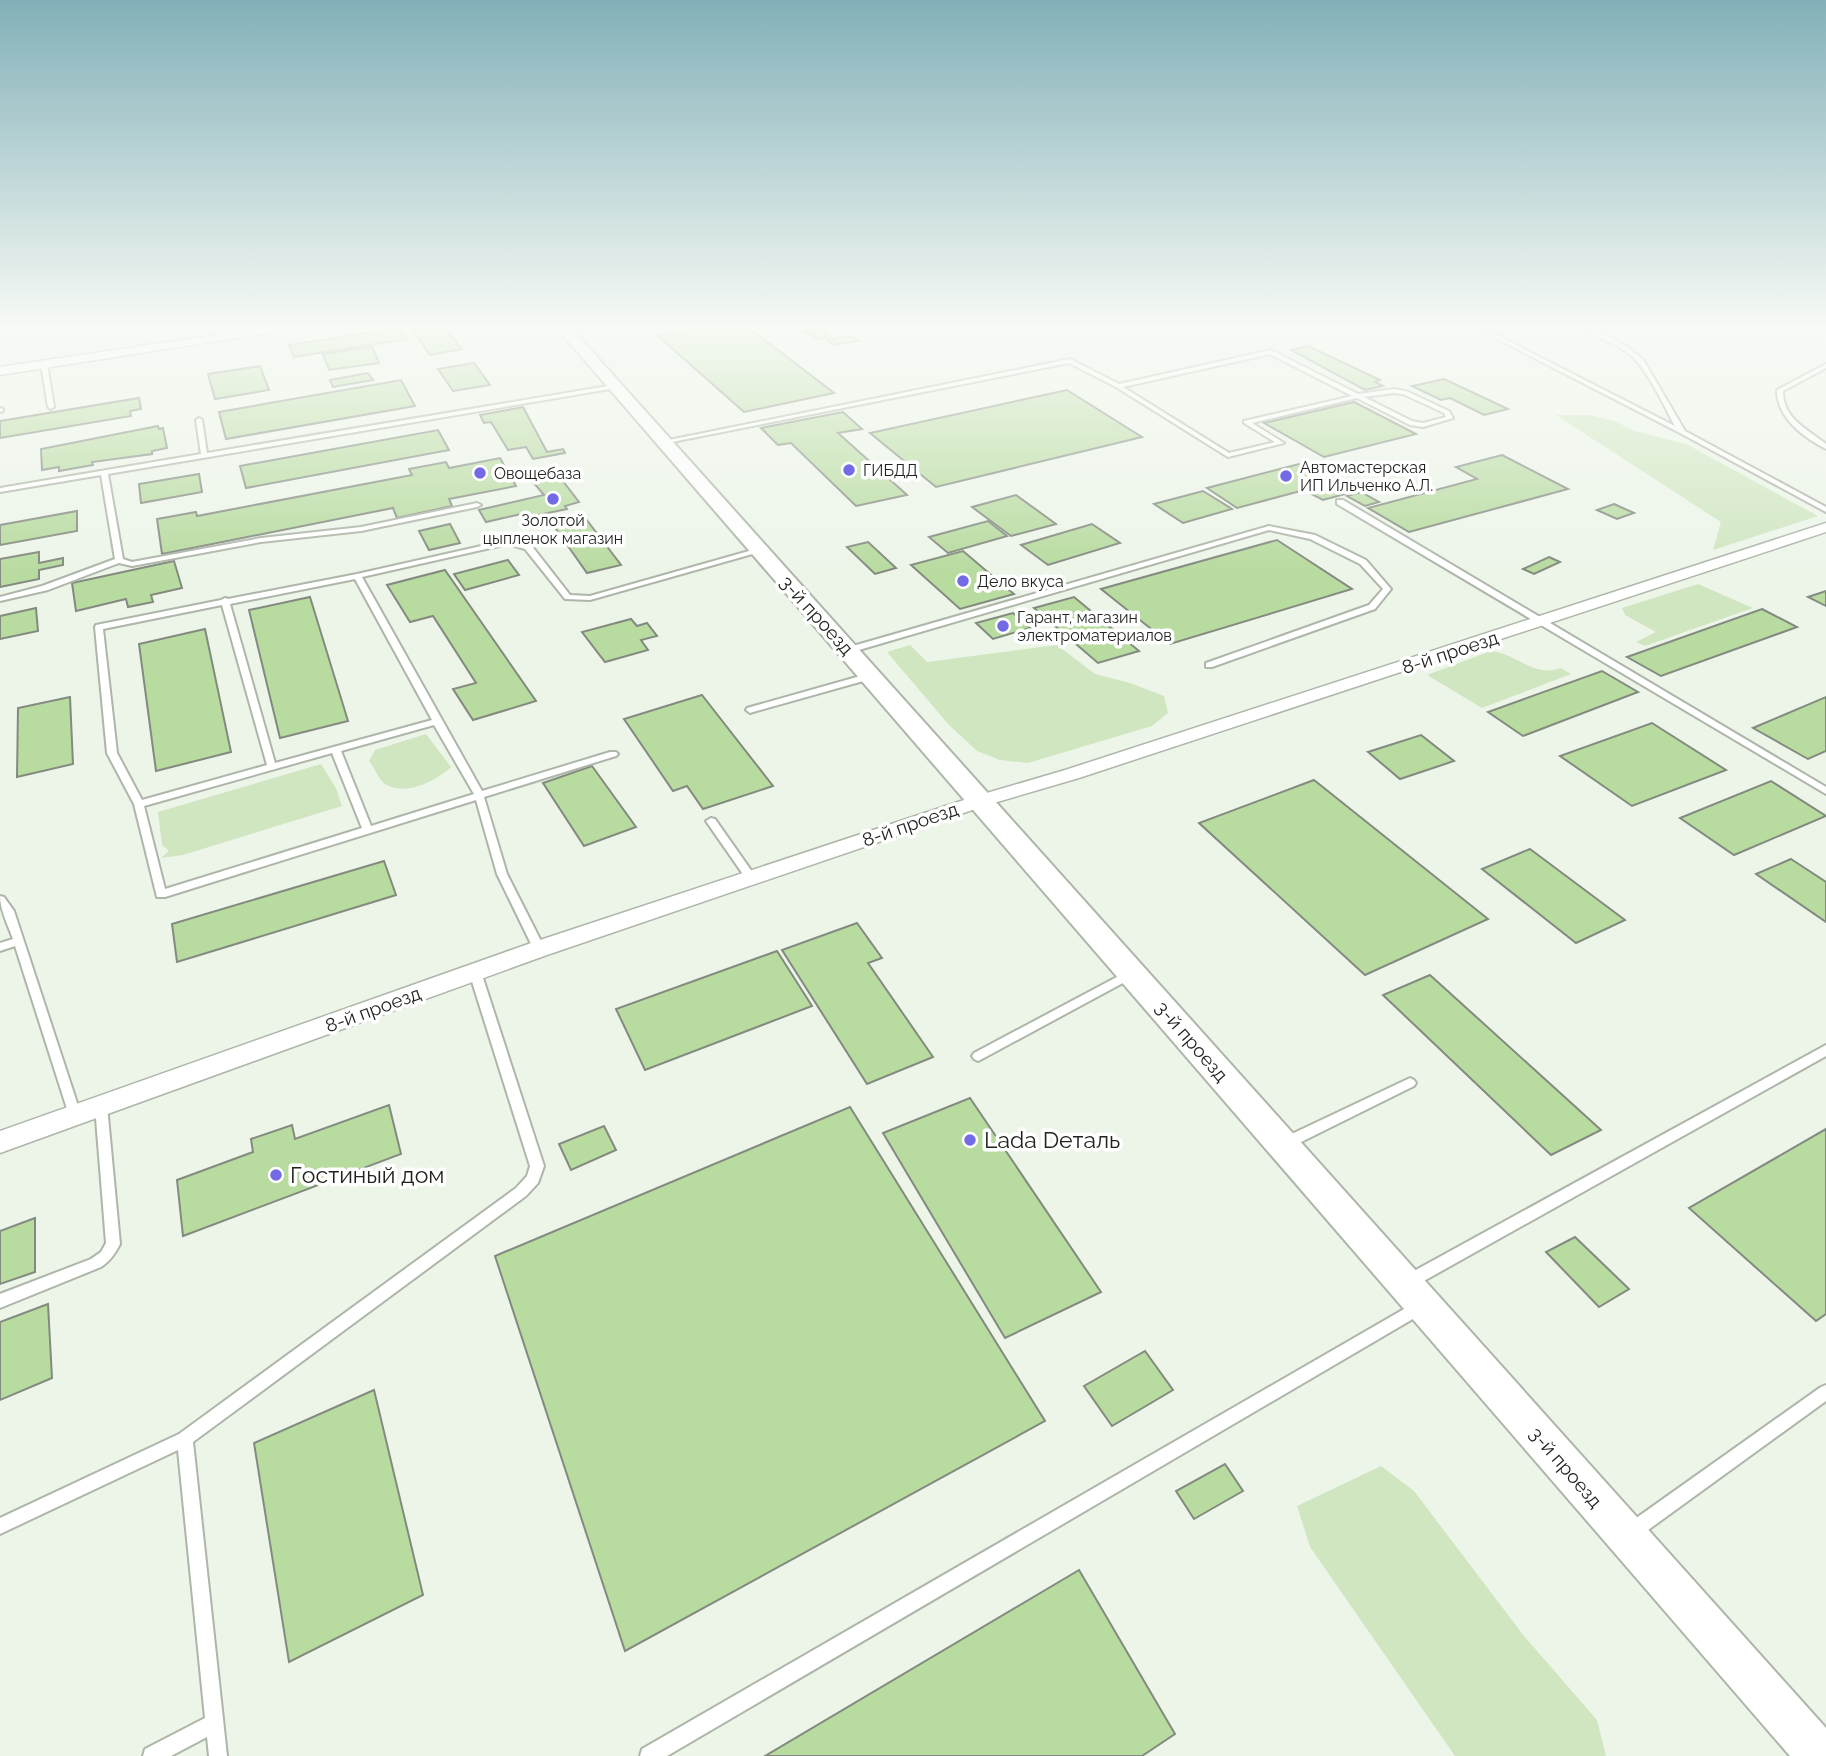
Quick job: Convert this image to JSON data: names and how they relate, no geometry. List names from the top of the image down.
{
  "streets": {
    "street": ["3-й проезд", "8-й проезд"]
  },
  "crossings": [
    ["3-й проезд", "8-й проезд"]
  ],
  "places": [
    "ГИБДД",
    "Овощебаза",
    "Автомастерская ИП Ильченко А.Л.",
    "Золотой цыпленок магазин",
    "Дело вкуса",
    "Гарант, магазин электроматериалов",
    "Lada Dеталь",
    "Гостиный дом"
  ]
}
